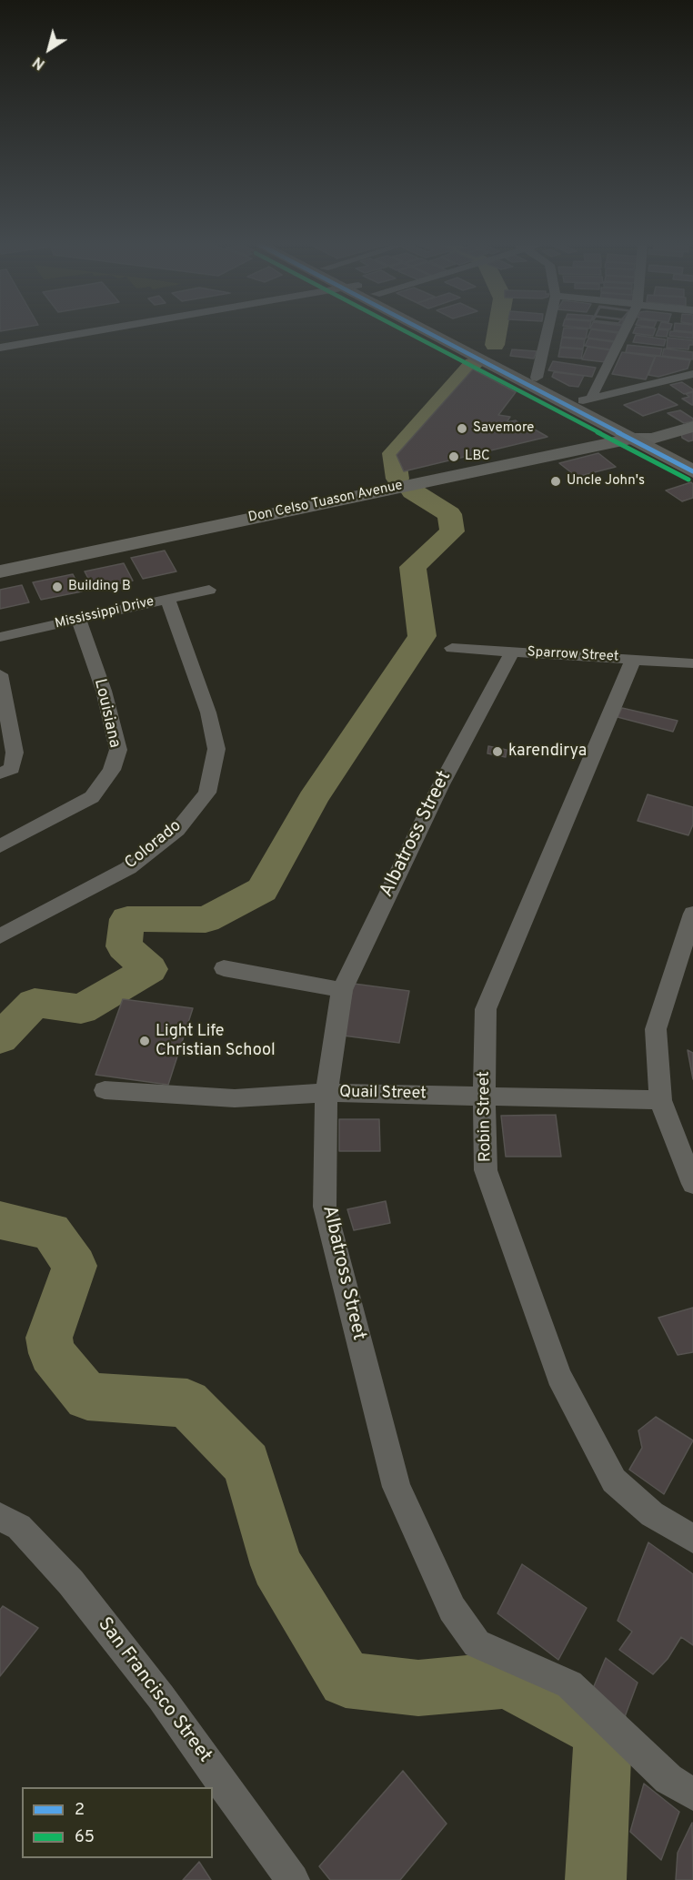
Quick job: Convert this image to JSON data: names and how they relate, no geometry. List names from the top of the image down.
{
  "streets": {
    "street": [
      "Don Celso Tuason Avenue",
      "Mississippi Drive",
      "Sparrow Street",
      "Louisiana",
      "Albatross Street",
      "Colorado",
      "Quail Street",
      "Robin Street",
      "San Francisco Street"
    ]
  },
  "crossings": [
    ["Mississippi Drive", "Louisiana"],
    ["Mississippi Drive", "Colorado"],
    ["Sparrow Street", "Albatross Street"],
    ["Sparrow Street", "Robin Street"],
    ["Albatross Street", "Quail Street"],
    ["Quail Street", "Robin Street"]
  ],
  "places": [
    "Savemore",
    "LBC",
    "Uncle John's",
    "Building B",
    "karendirya",
    "Light Life Christian School"
  ],
  "lines": ["transit line 2", "transit line 65"],
  "legend": ["2", "65"],
  "north": "bottom left"
}
